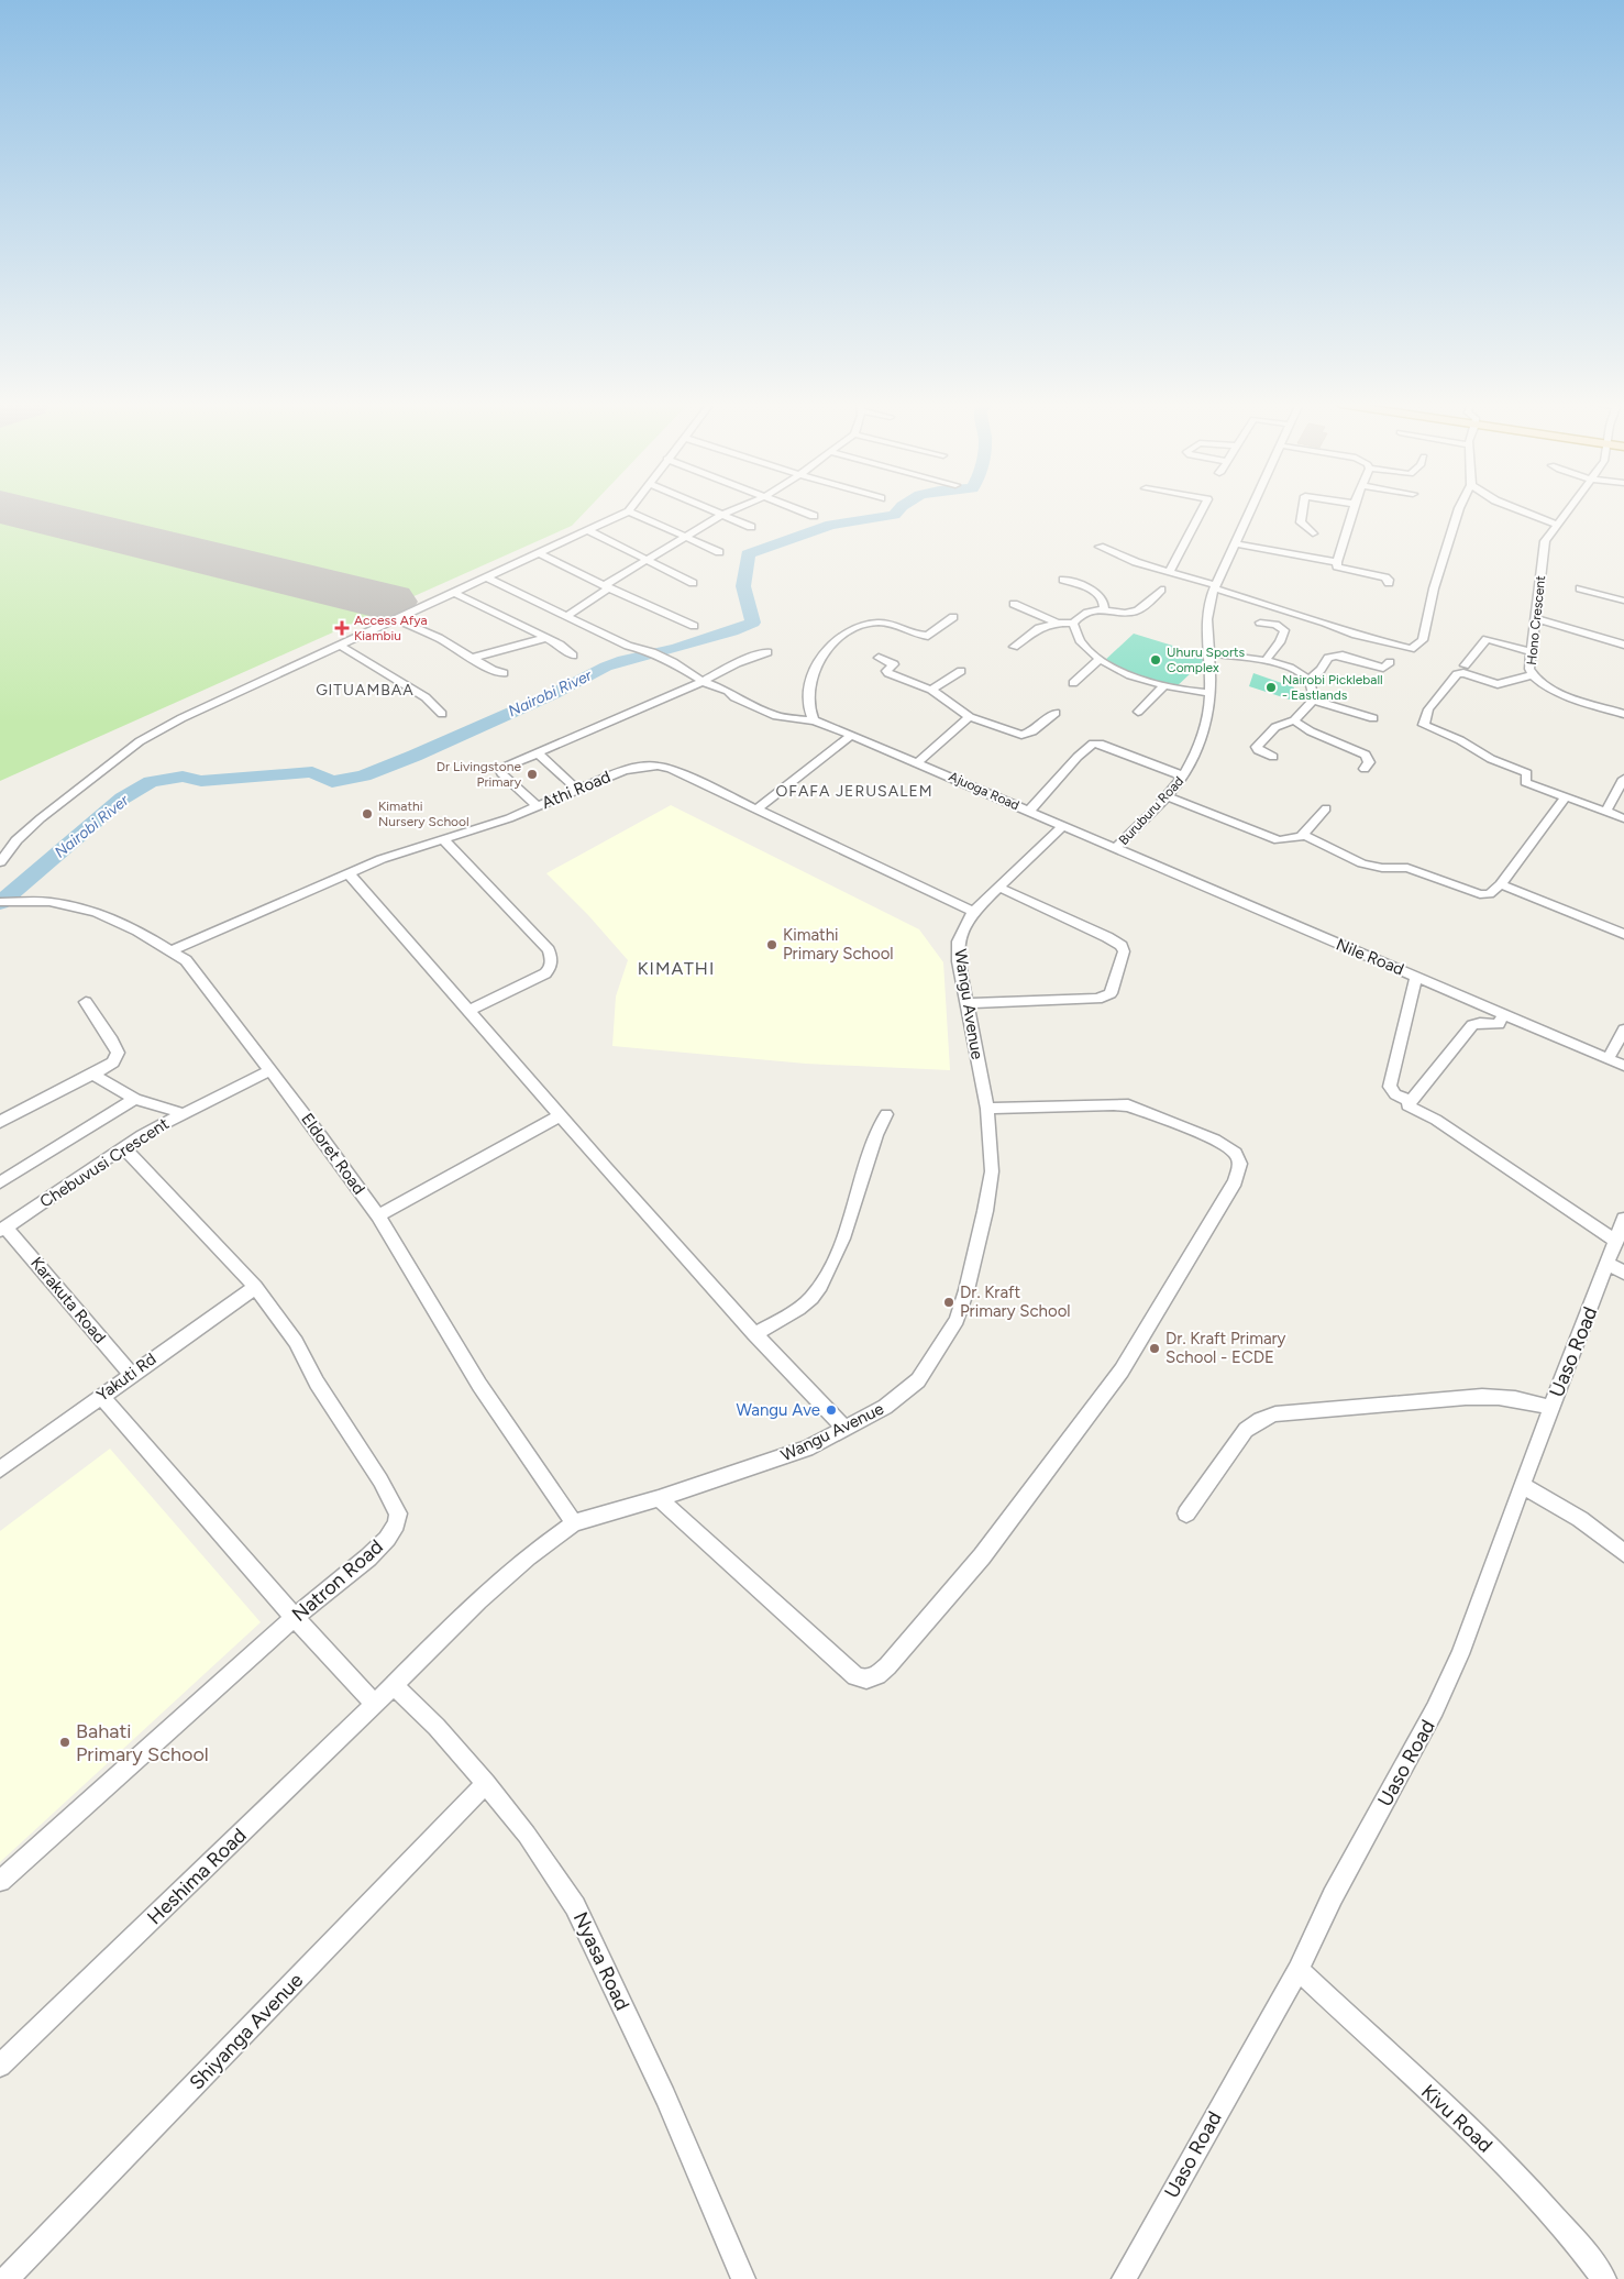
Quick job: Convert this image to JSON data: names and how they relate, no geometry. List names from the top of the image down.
{
  "streets": {
    "street": [
      "Hono Crescent",
      "Athi Road",
      "Ajuoga Road",
      "Buruburu Road",
      "Nile Road",
      "Wangu Avenue",
      "Eldoret Road",
      "Chebuvusi Crescent",
      "Karakuta Road",
      "Uaso Road",
      "Yakuti Rd",
      "Natron Road",
      "Heshima Road",
      "Nyasa Road",
      "Shiyanga Avenue",
      "Kivu Road"
    ]
  },
  "crossings": [
    ["Athi Road", "Wangu Avenue"],
    ["Athi Road", "Eldoret Road"],
    ["Ajuoga Road", "Buruburu Road"],
    ["Ajuoga Road", "Nile Road"],
    ["Ajuoga Road", "Wangu Avenue"],
    ["Buruburu Road", "Nile Road"],
    ["Wangu Avenue", "Eldoret Road"],
    ["Wangu Avenue", "Heshima Road"],
    ["Wangu Avenue", "Nyasa Road"],
    ["Eldoret Road", "Chebuvusi Crescent"],
    ["Chebuvusi Crescent", "Karakuta Road"],
    ["Chebuvusi Crescent", "Natron Road"],
    ["Karakuta Road", "Yakuti Rd"],
    ["Uaso Road", "Kivu Road"],
    ["Yakuti Rd", "Natron Road"],
    ["Heshima Road", "Nyasa Road"],
    ["Nyasa Road", "Shiyanga Avenue"]
  ],
  "districts": ["GITUAMBAA", "OFAFA JERUSALEM", "KIMATHI"],
  "water": ["Nairobi River"],
  "places": {
    "health": ["Access Afya Kiambiu"],
    "other": [
      "Uhuru Sports Complex",
      "Nairobi Pickleball - Eastlands",
      "Dr Livingstone Primary",
      "Kimathi Nursery School",
      "Kimathi Primary School",
      "Dr. Kraft Primary School",
      "Dr. Kraft Primary School - ECDE",
      "Wangu Ave",
      "Bahati Primary School"
    ]
  }
}
